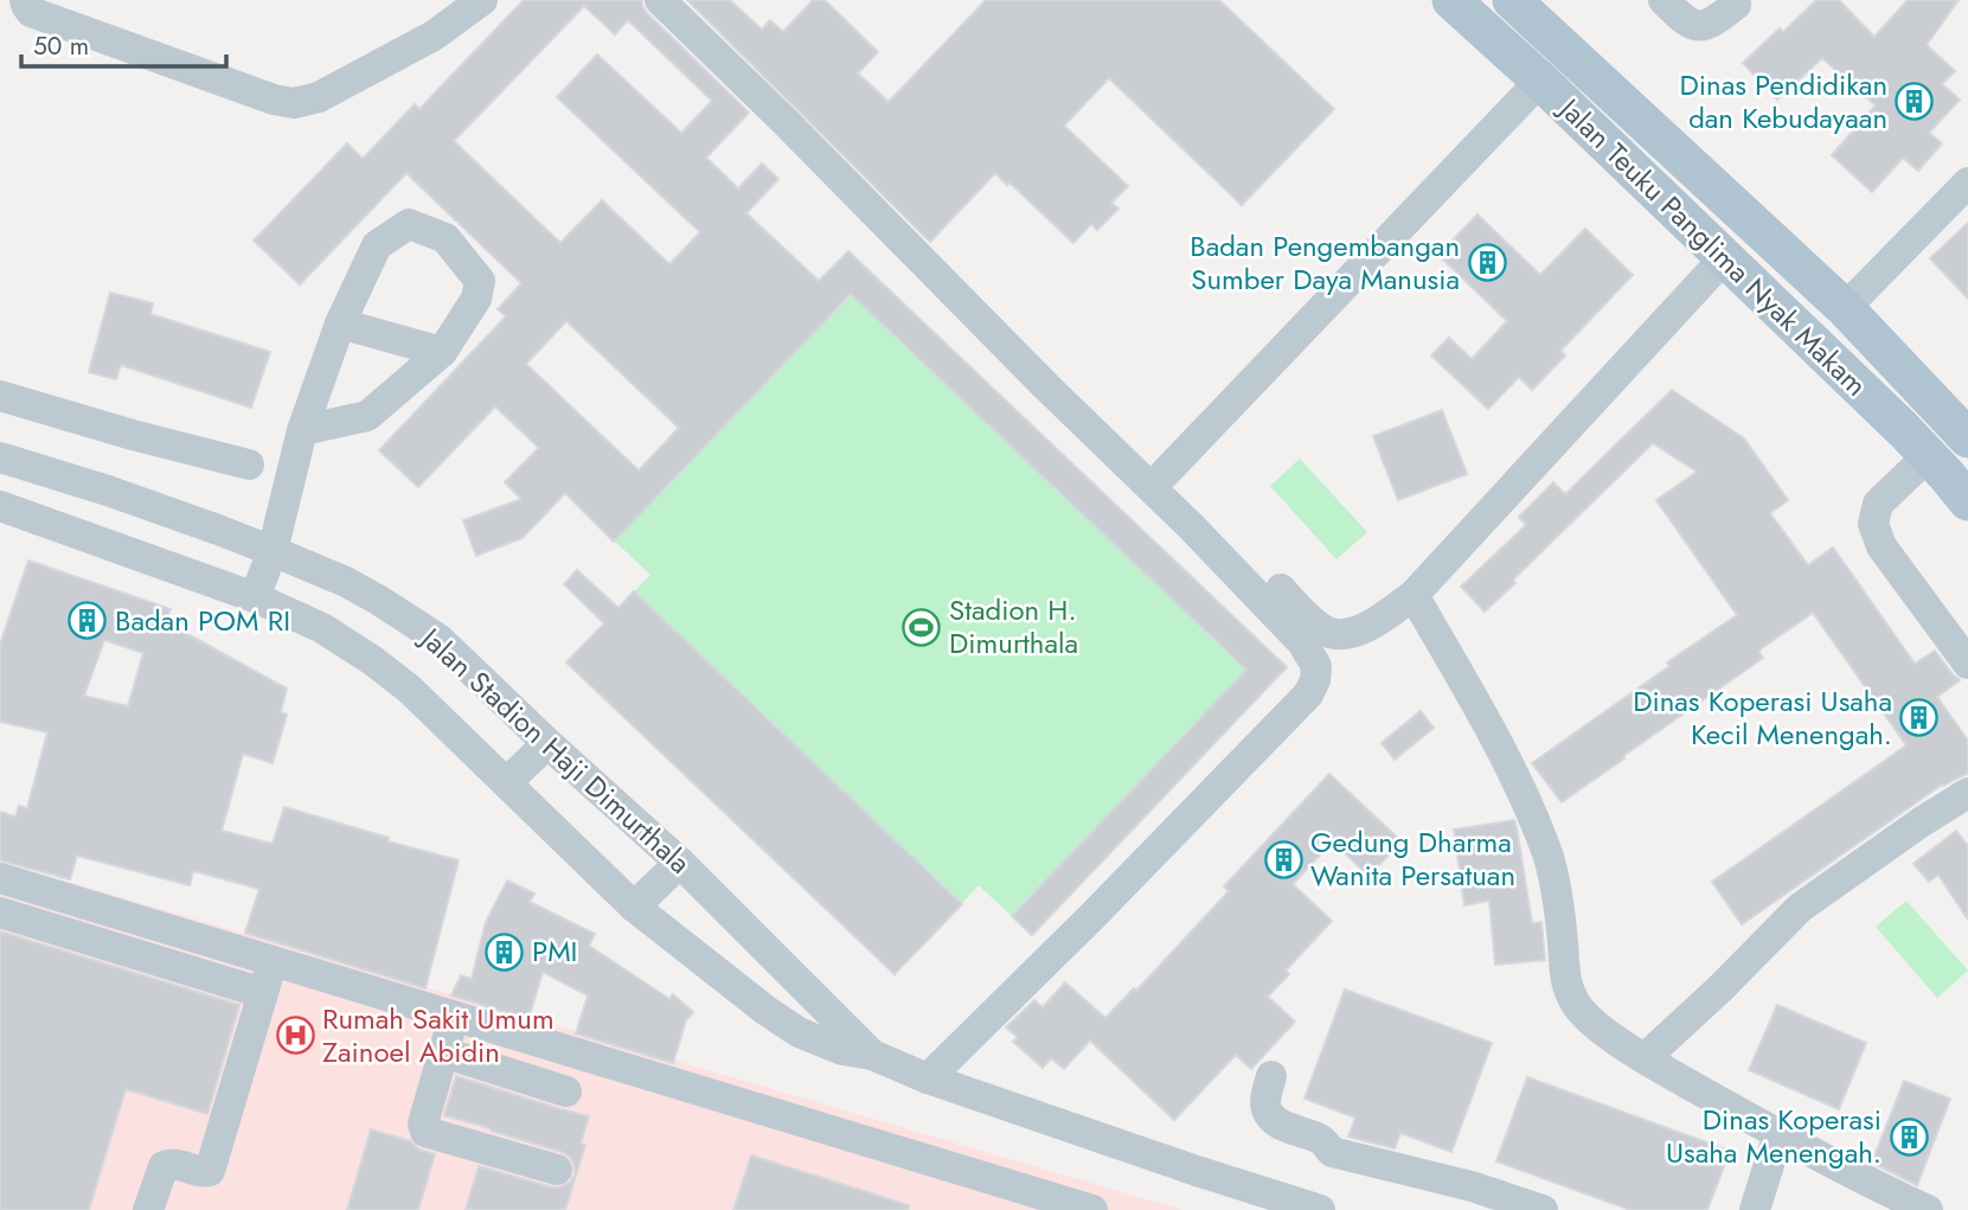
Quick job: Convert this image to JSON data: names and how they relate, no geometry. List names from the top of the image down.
{
  "streets": {
    "main road": ["Jalan Teuku Panglima Nyak Makam"],
    "street": ["Jalan Stadion Haji Dimurthala"]
  },
  "places": {
    "building": [
      "Dinas Pendidikan dan Kebudayaan",
      "Badan Pengembangan Sumber Daya Manusia",
      "Badan POM RI",
      "Dinas Koperasi Usaha Kecil Menengah.",
      "Gedung Dharma Wanita Persatuan",
      "PMI",
      "Dinas Koperasi Usaha Menengah."
    ],
    "sports": ["Stadion H. Dimurthala"],
    "hospital": ["Rumah Sakit Umum Zainoel Abidin"]
  },
  "scale_bar": "50 m"
}
